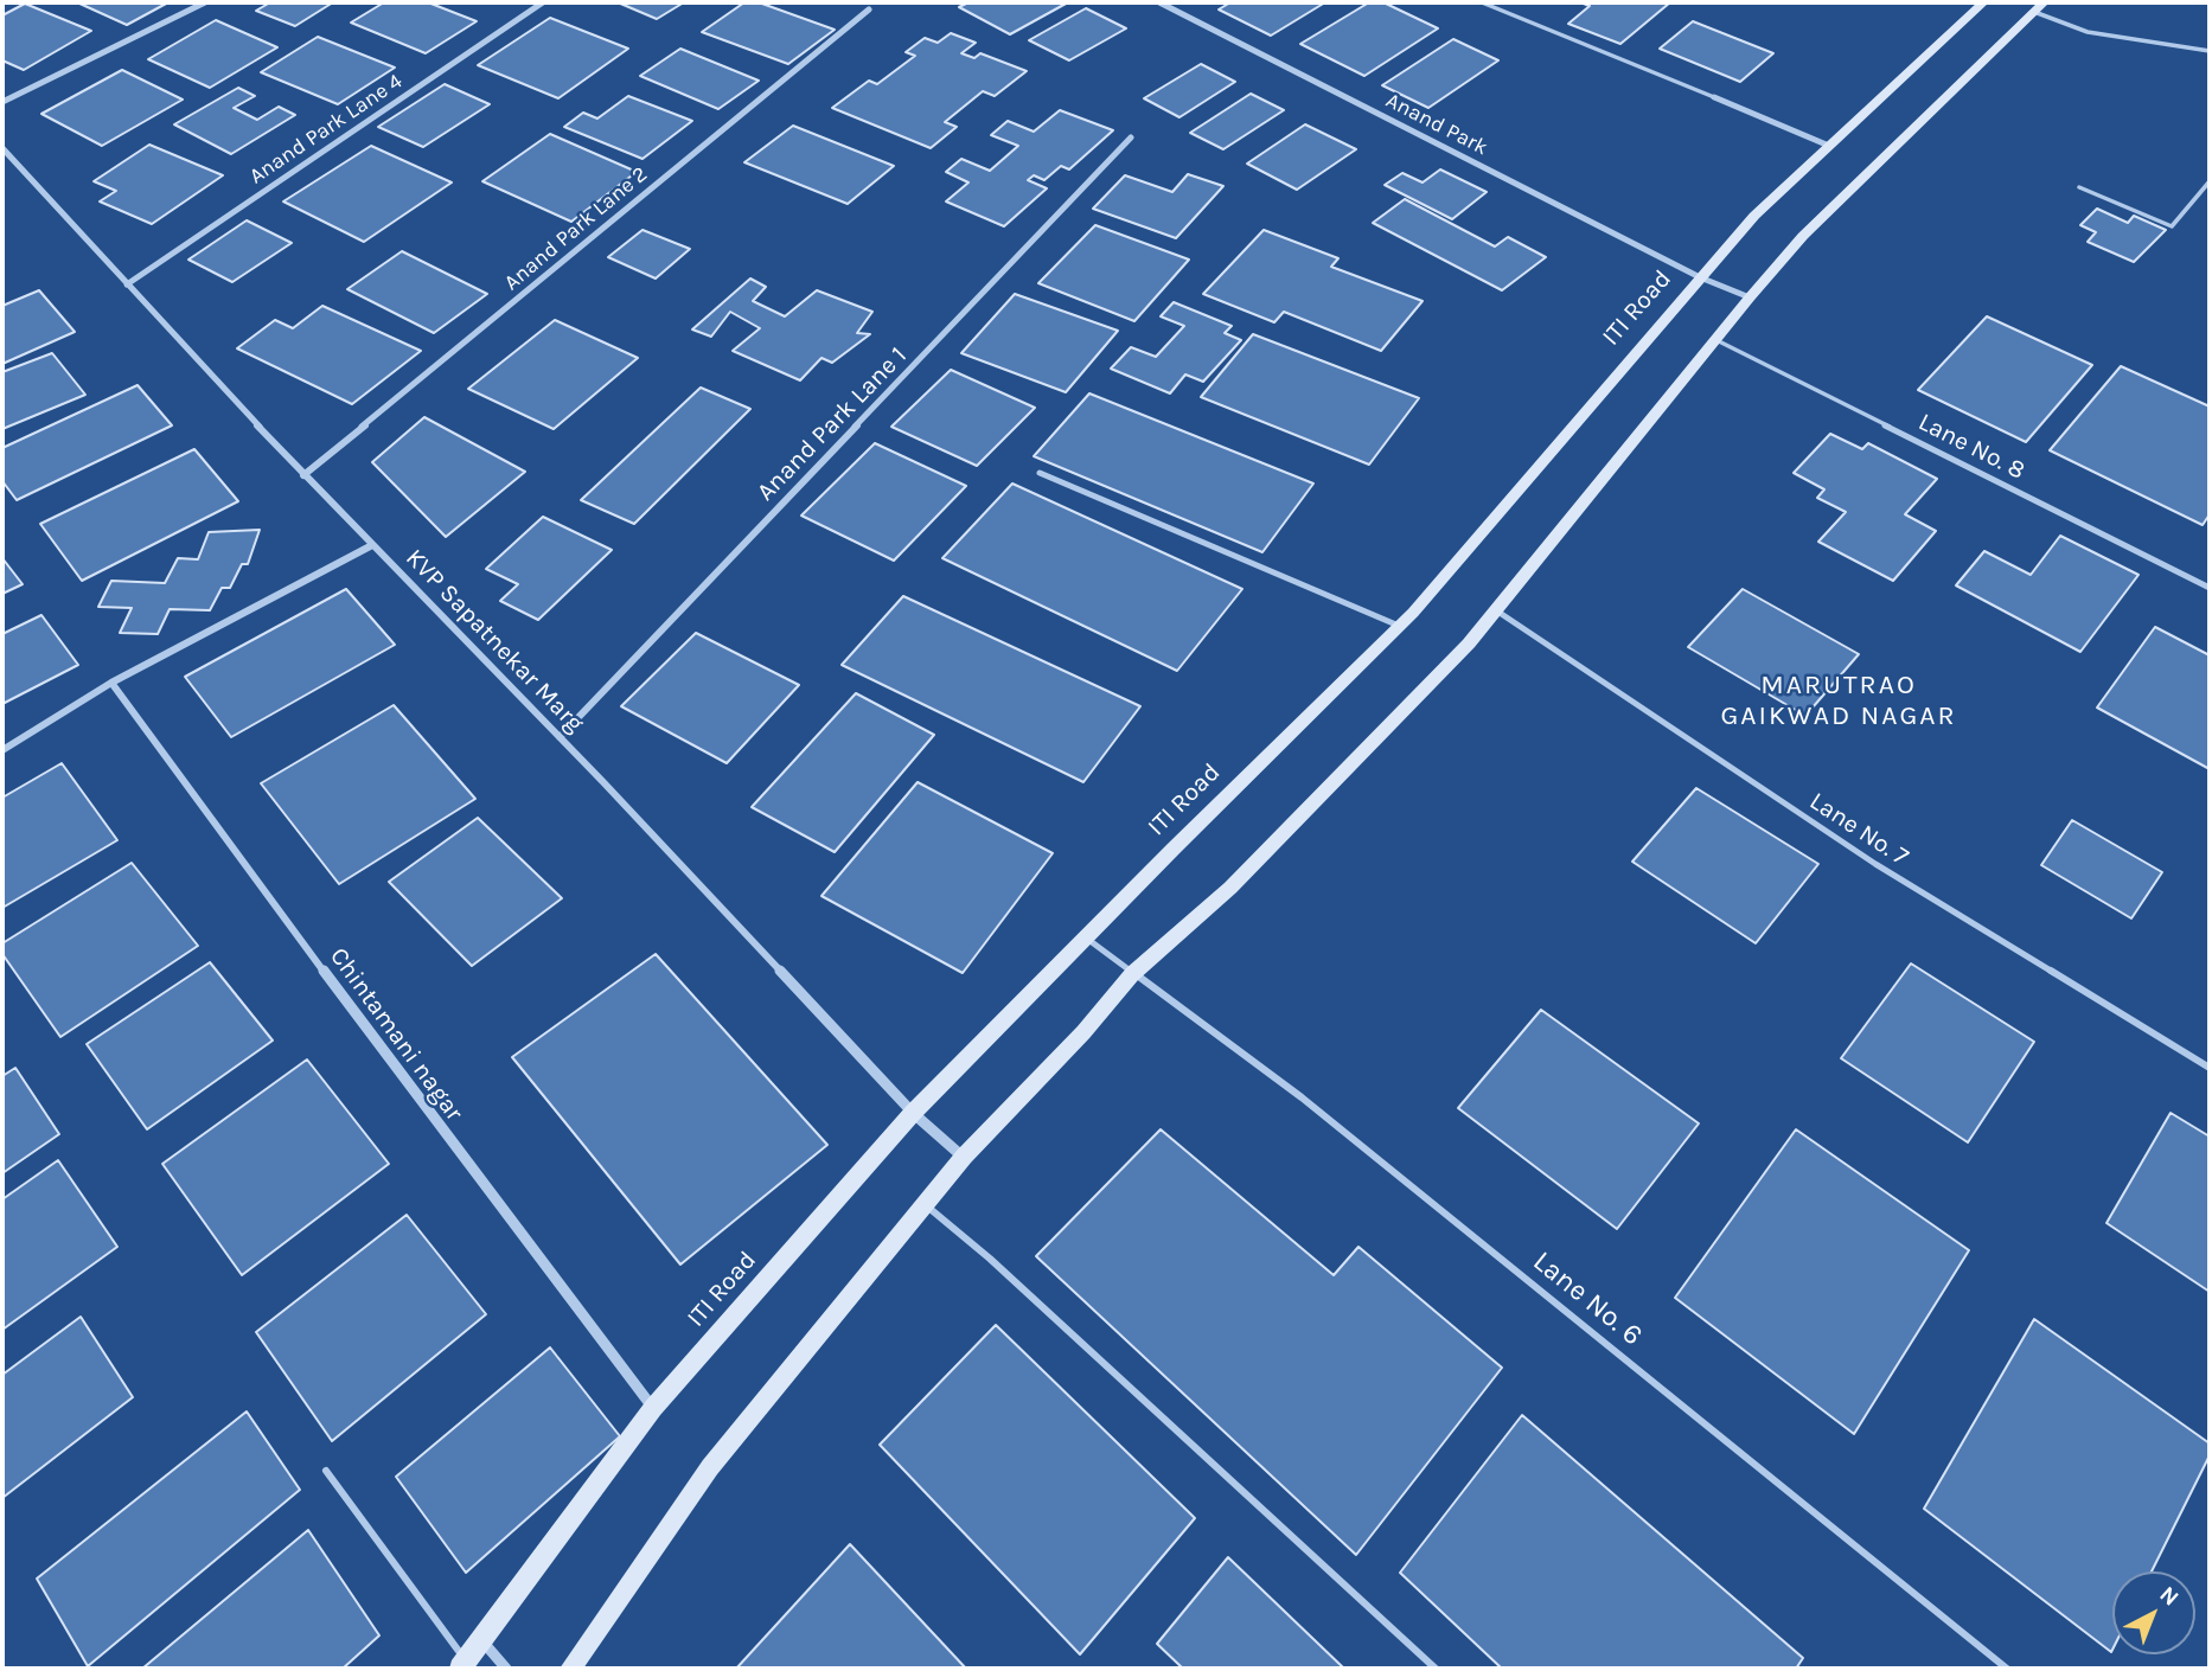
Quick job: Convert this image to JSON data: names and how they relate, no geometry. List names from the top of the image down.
{
  "streets": {
    "main road": ["ITI Road"],
    "street": [
      "Anand Park",
      "Anand Park Lane 4",
      "Anand Park Lane 2",
      "Anand Park Lane 1",
      "KVP Sapatnekar Marg",
      "Chintamani nagar"
    ],
    "lane": ["Lane No. 8", "Lane No. 7", "Lane No. 6"]
  },
  "crossings": [
    ["Anand Park", "ITI Road"],
    ["Anand Park Lane 4", "KVP Sapatnekar Marg"],
    ["Anand Park Lane 2", "KVP Sapatnekar Marg"],
    ["ITI Road", "KVP Sapatnekar Marg"],
    ["ITI Road", "Chintamani nagar"],
    ["ITI Road", "Lane No. 6"],
    ["Anand Park Lane 1", "KVP Sapatnekar Marg"]
  ],
  "districts": ["MARUTRAO GAIKWAD NAGAR"],
  "north": "top right"
}
